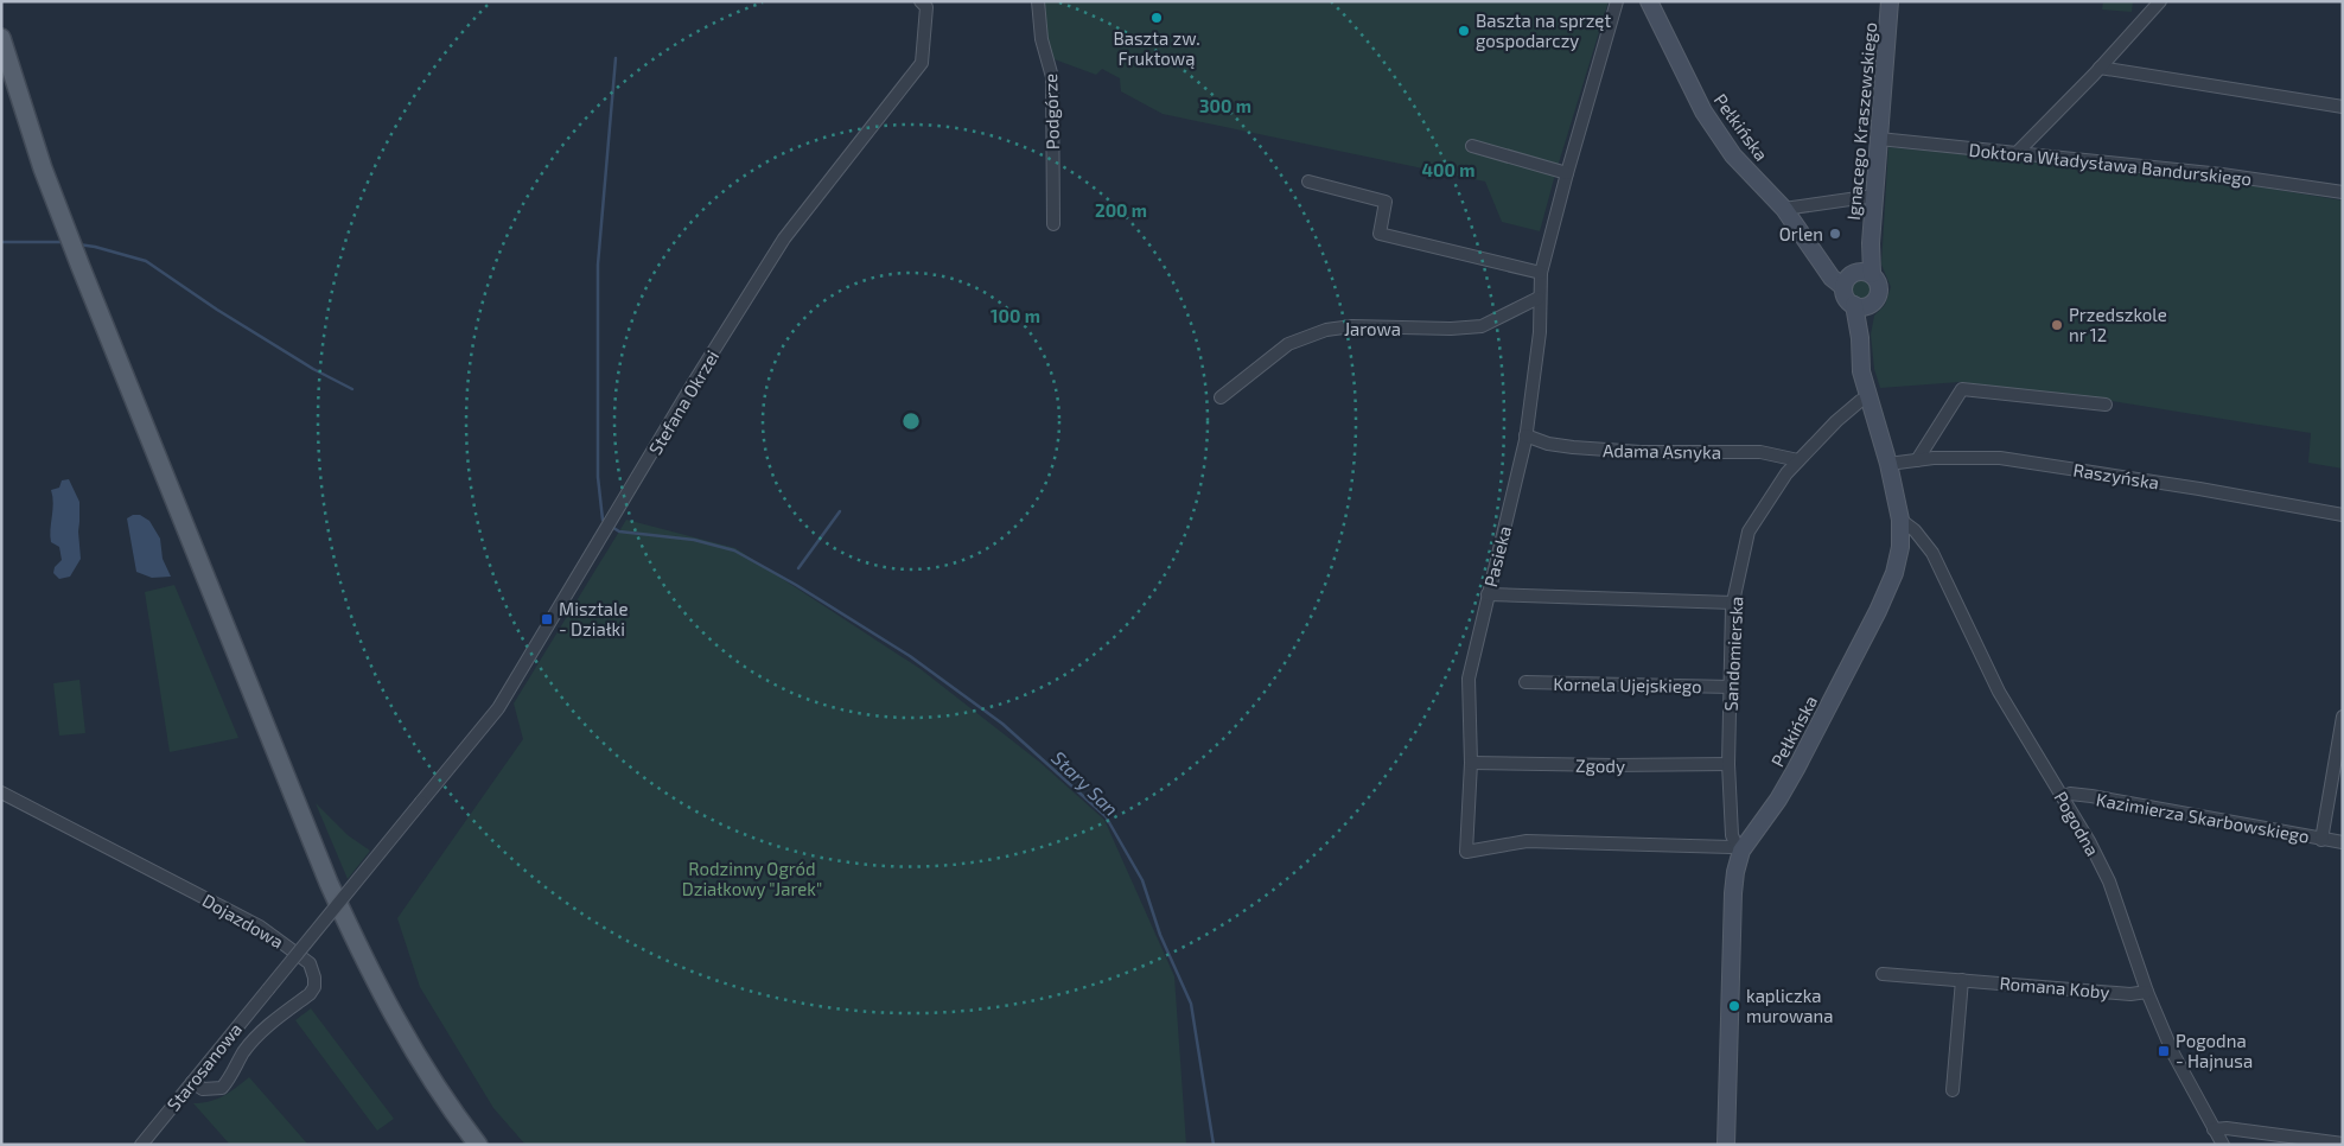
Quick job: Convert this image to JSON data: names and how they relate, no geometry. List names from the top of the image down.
{
  "streets": {
    "street": [
      "Podgórze",
      "Ignacego Kraszewskiego",
      "Pełkińska",
      "Doktora Władysława Bandurskiego",
      "Jarowa",
      "Stefana Okrzei",
      "Adama Asnyka",
      "Raszyńska",
      "Pasieka",
      "Sandomierska",
      "Kornela Ujejskiego",
      "Zgody",
      "Kazimierza Skarbowskiego",
      "Pogodna",
      "Dojazdowa",
      "Romana Koby",
      "Starosanowa"
    ]
  },
  "crossings": [
    ["Ignacego Kraszewskiego", "Pełkińska"],
    ["Ignacego Kraszewskiego", "Doktora Władysława Bandurskiego"],
    ["Pełkińska", "Raszyńska"],
    ["Pełkińska", "Pasieka"],
    ["Pełkińska", "Sandomierska"],
    ["Pełkińska", "Pogodna"],
    ["Jarowa", "Pasieka"],
    ["Stefana Okrzei", "Starosanowa"],
    ["Adama Asnyka", "Pasieka"],
    ["Adama Asnyka", "Sandomierska"],
    ["Pasieka", "Sandomierska"],
    ["Pasieka", "Zgody"],
    ["Sandomierska", "Kornela Ujejskiego"],
    ["Sandomierska", "Zgody"],
    ["Kazimierza Skarbowskiego", "Pogodna"],
    ["Pogodna", "Romana Koby"],
    ["Dojazdowa", "Starosanowa"]
  ],
  "water": ["Stary San"],
  "parks": ["Rodzinny Ogród Działkowy \"Jarek\""],
  "places": {
    "other": [
      "Baszta zw. Fruktową",
      "Baszta na sprzęt gospodarczy",
      "Orlen",
      "Przedszkole nr 12",
      "kapliczka murowana"
    ],
    "transit": ["Misztale - Działki", "Pogodna - Hajnusa"]
  },
  "rings": [
    "300 m",
    "400 m",
    "200 m",
    "100 m"
  ]
}
